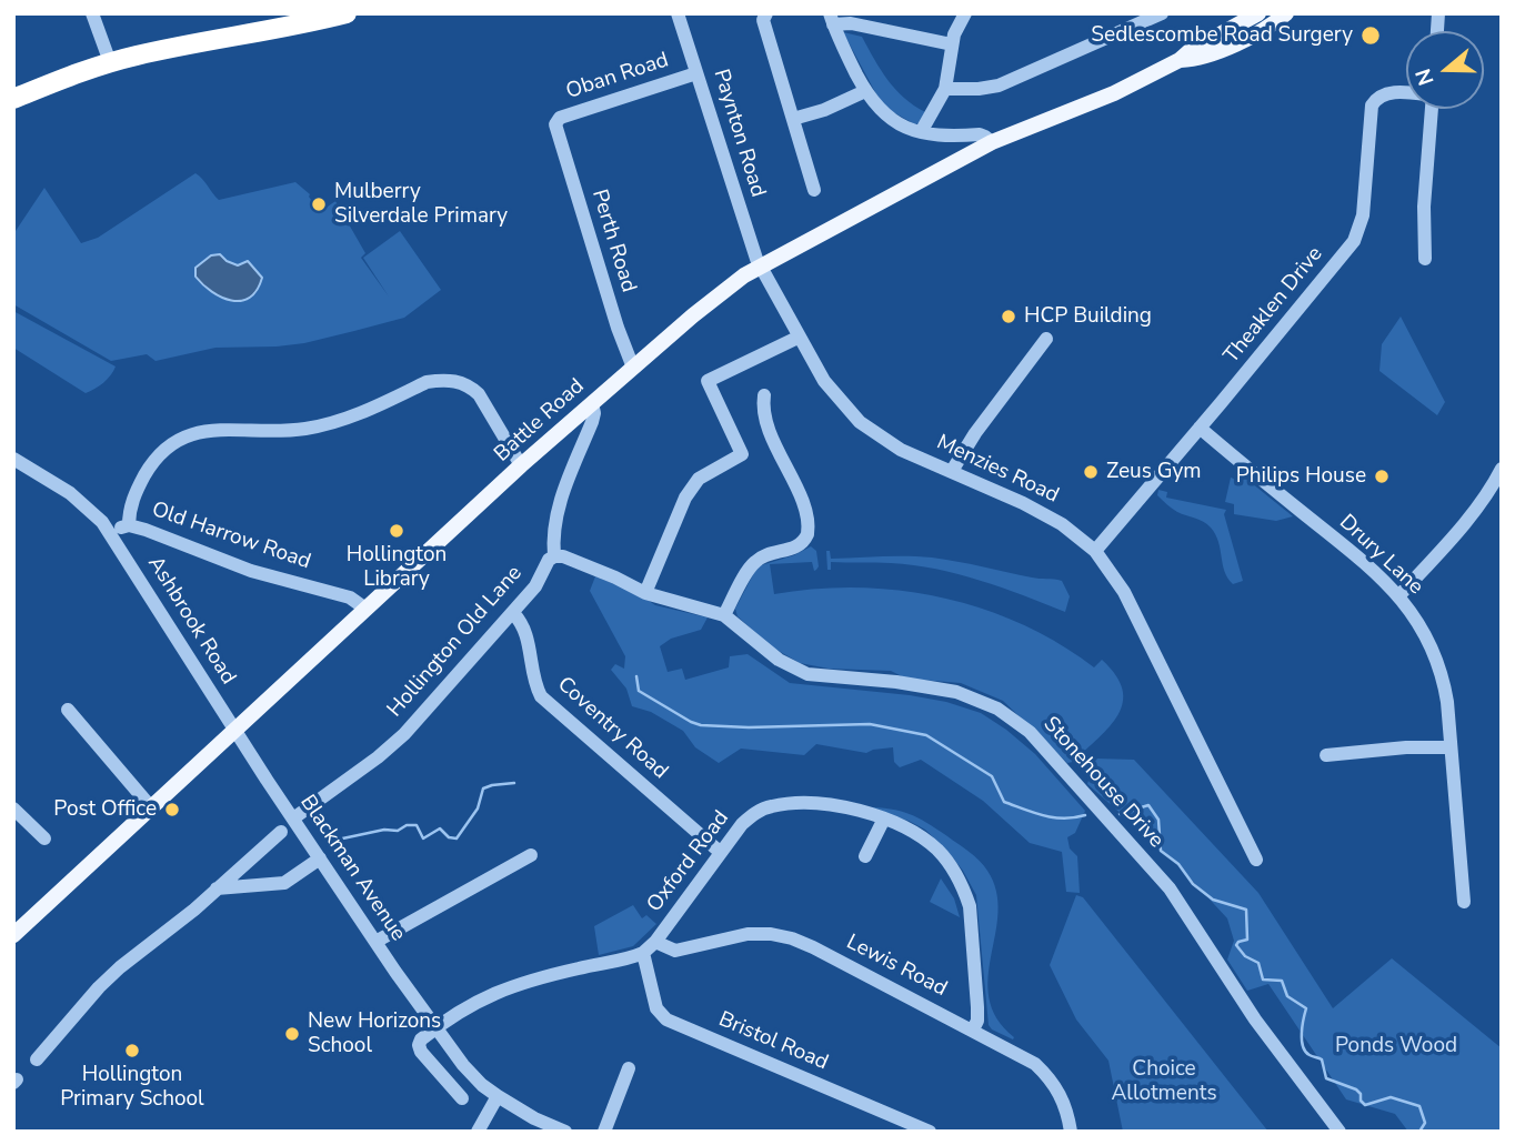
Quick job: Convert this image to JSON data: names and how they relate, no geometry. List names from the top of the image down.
{
  "streets": {
    "main road": ["Battle Road"],
    "street": [
      "Oban Road",
      "Paynton Road",
      "Perth Road",
      "Theaklen Drive",
      "Menzies Road",
      "Old Harrow Road",
      "Drury Lane",
      "Ashbrook Road",
      "Hollington Old Lane",
      "Coventry Road",
      "Stonehouse Drive",
      "Oxford Road",
      "Blackman Avenue",
      "Lewis Road",
      "Bristol Road"
    ]
  },
  "crossings": [
    ["Oban Road", "Paynton Road"],
    ["Oban Road", "Perth Road"],
    ["Paynton Road", "Battle Road"],
    ["Paynton Road", "Menzies Road"],
    ["Perth Road", "Battle Road"],
    ["Theaklen Drive", "Menzies Road"],
    ["Theaklen Drive", "Drury Lane"],
    ["Battle Road", "Menzies Road"],
    ["Battle Road", "Old Harrow Road"],
    ["Battle Road", "Ashbrook Road"],
    ["Battle Road", "Hollington Old Lane"],
    ["Battle Road", "Blackman Avenue"],
    ["Old Harrow Road", "Ashbrook Road"],
    ["Ashbrook Road", "Blackman Avenue"],
    ["Hollington Old Lane", "Coventry Road"],
    ["Hollington Old Lane", "Stonehouse Drive"],
    ["Hollington Old Lane", "Blackman Avenue"],
    ["Coventry Road", "Oxford Road"],
    ["Oxford Road", "Blackman Avenue"],
    ["Oxford Road", "Lewis Road"],
    ["Oxford Road", "Bristol Road"]
  ],
  "parks": ["Ponds Wood", "Choice Allotments"],
  "places": [
    "Sedlescombe Road Surgery",
    "Mulberry Silverdale Primary",
    "HCP Building",
    "Zeus Gym",
    "Philips House",
    "Hollington Library",
    "Post Office",
    "New Horizons School",
    "Hollington Primary School"
  ],
  "north": "left"
}
